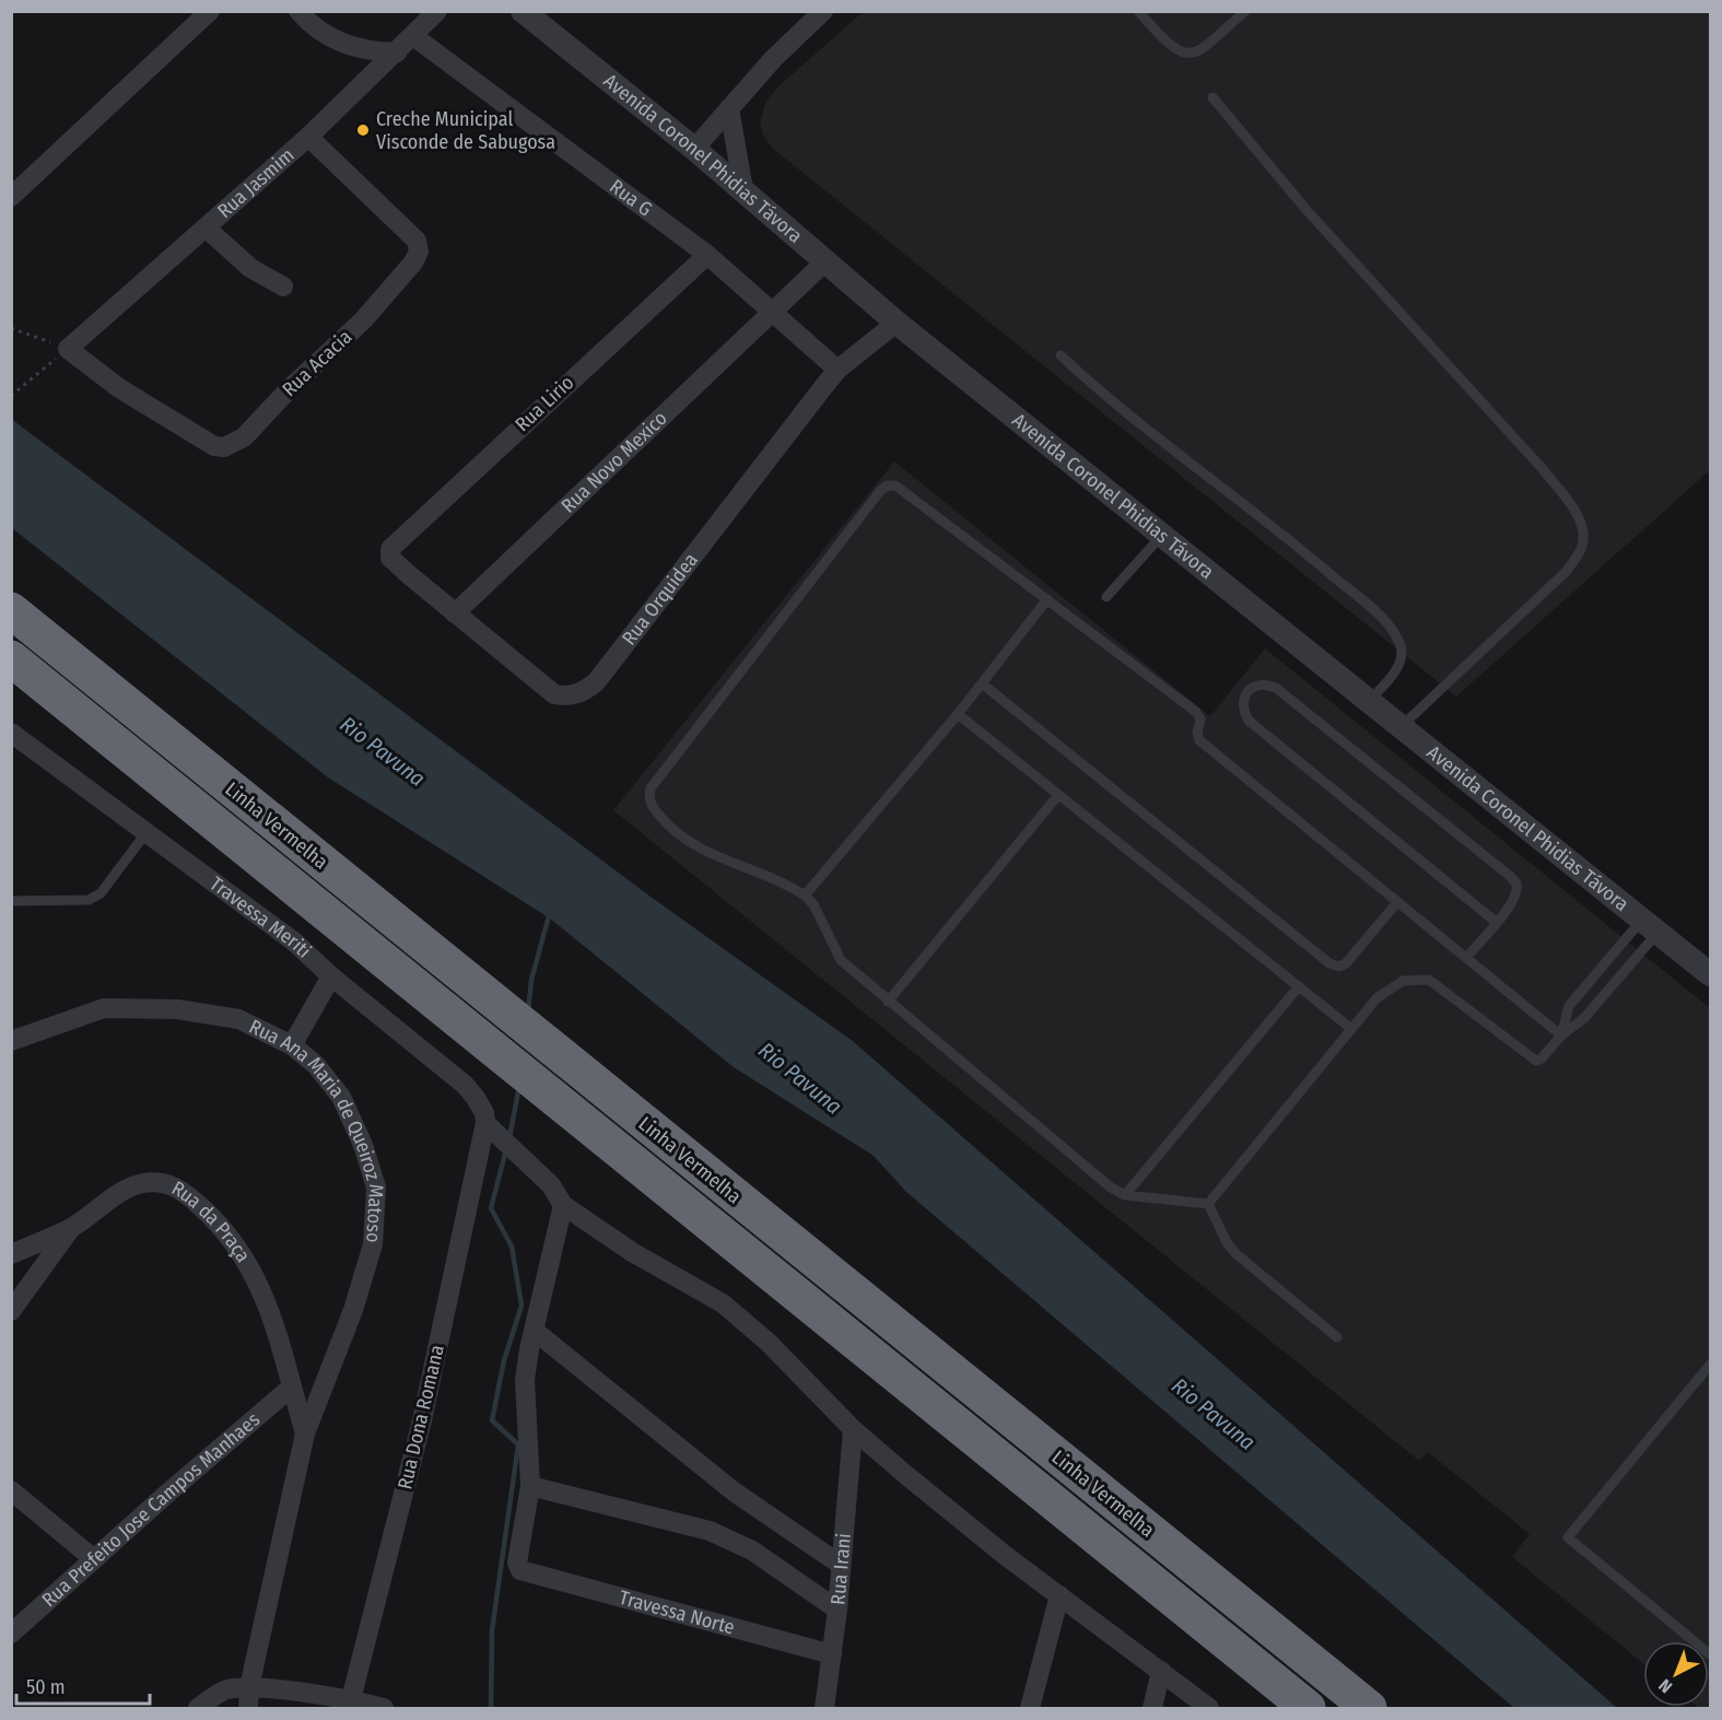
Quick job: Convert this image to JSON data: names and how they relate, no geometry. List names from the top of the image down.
{
  "streets": {
    "highway": ["Linha Vermelha"],
    "street": [
      "Avenida Coronel Phidias Távora",
      "Rua Jasmim",
      "Rua G",
      "Rua Acacia",
      "Rua Lirio",
      "Rua Novo Mexico",
      "Rua Orquidea",
      "Travessa Meriti",
      "Rua Ana Maria de Queiroz Matoso",
      "Rua da Praça",
      "Rua Dona Romana",
      "Rua Prefeito Jose Campos Manhaes",
      "Rua Irani",
      "Travessa Norte"
    ]
  },
  "crossings": [
    ["Avenida Coronel Phidias Távora", "Rua Orquidea"],
    ["Rua Jasmim", "Rua G"],
    ["Rua Jasmim", "Rua Acacia"],
    ["Rua G", "Rua Lirio"],
    ["Rua G", "Rua Novo Mexico"],
    ["Rua G", "Rua Orquidea"],
    ["Rua Lirio", "Rua Orquidea"],
    ["Rua Novo Mexico", "Rua Orquidea"],
    ["Travessa Meriti", "Rua Dona Romana"],
    ["Rua Ana Maria de Queiroz Matoso", "Rua da Praça"],
    ["Rua da Praça", "Rua Prefeito Jose Campos Manhaes"],
    ["Rua Irani", "Travessa Norte"]
  ],
  "water": ["Rio Pavuna"],
  "places": ["Creche Municipal Visconde de Sabugosa"],
  "scale_bar": "50 m",
  "north": "bottom left"
}
